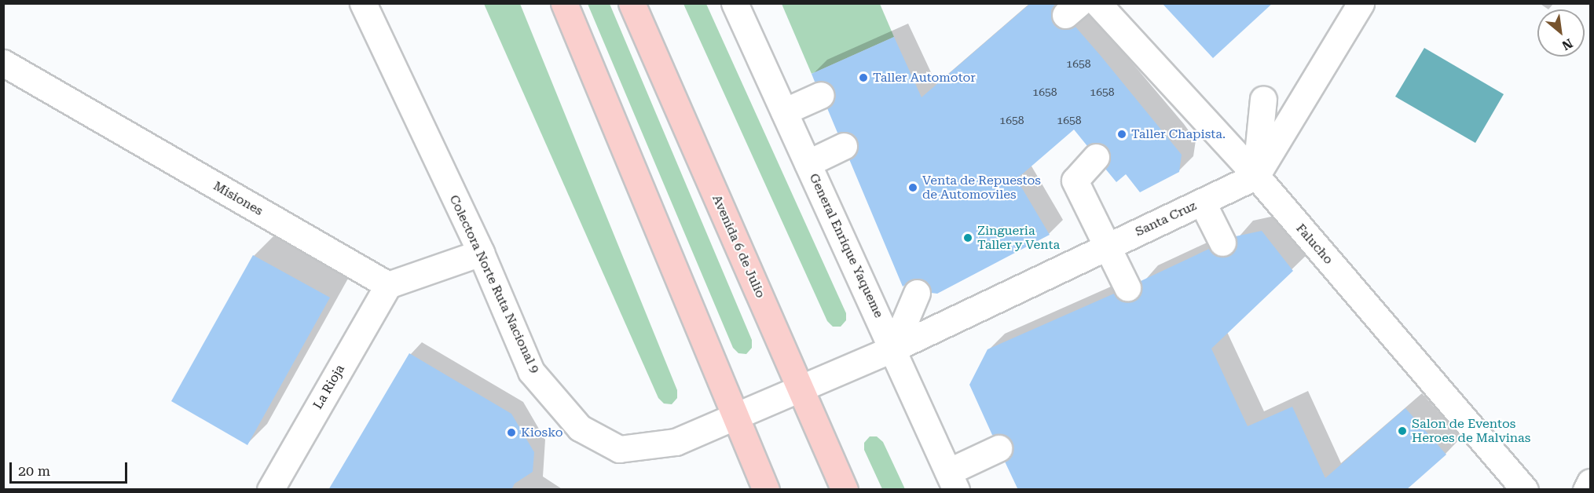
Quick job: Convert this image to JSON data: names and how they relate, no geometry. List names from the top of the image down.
{
  "streets": {
    "main road": ["Avenida 6 de Julio"],
    "street": [
      "Misiones",
      "Santa Cruz",
      "Falucho",
      "General Enrique Yaqueme",
      "Colectora Norte Ruta Nacional 9",
      "La Rioja"
    ]
  },
  "crossings": [
    ["Misiones", "La Rioja"],
    ["Santa Cruz", "Falucho"],
    ["Santa Cruz", "General Enrique Yaqueme"],
    ["Santa Cruz", "Colectora Norte Ruta Nacional 9"],
    ["General Enrique Yaqueme", "Colectora Norte Ruta Nacional 9"],
    ["Avenida 6 de Julio", "Colectora Norte Ruta Nacional 9"]
  ],
  "places": [
    "Taller Automotor",
    "Taller Chapista.",
    "Venta de Repuestos de Automoviles",
    "Zingueria Taller y Venta",
    "Salon de Eventos Heroes de Malvinas",
    "Kiosko"
  ],
  "house_numbers": [
    "1658",
    "1658",
    "1658",
    "1658",
    "1658"
  ],
  "scale_bar": "20 m",
  "north": "bottom right"
}
